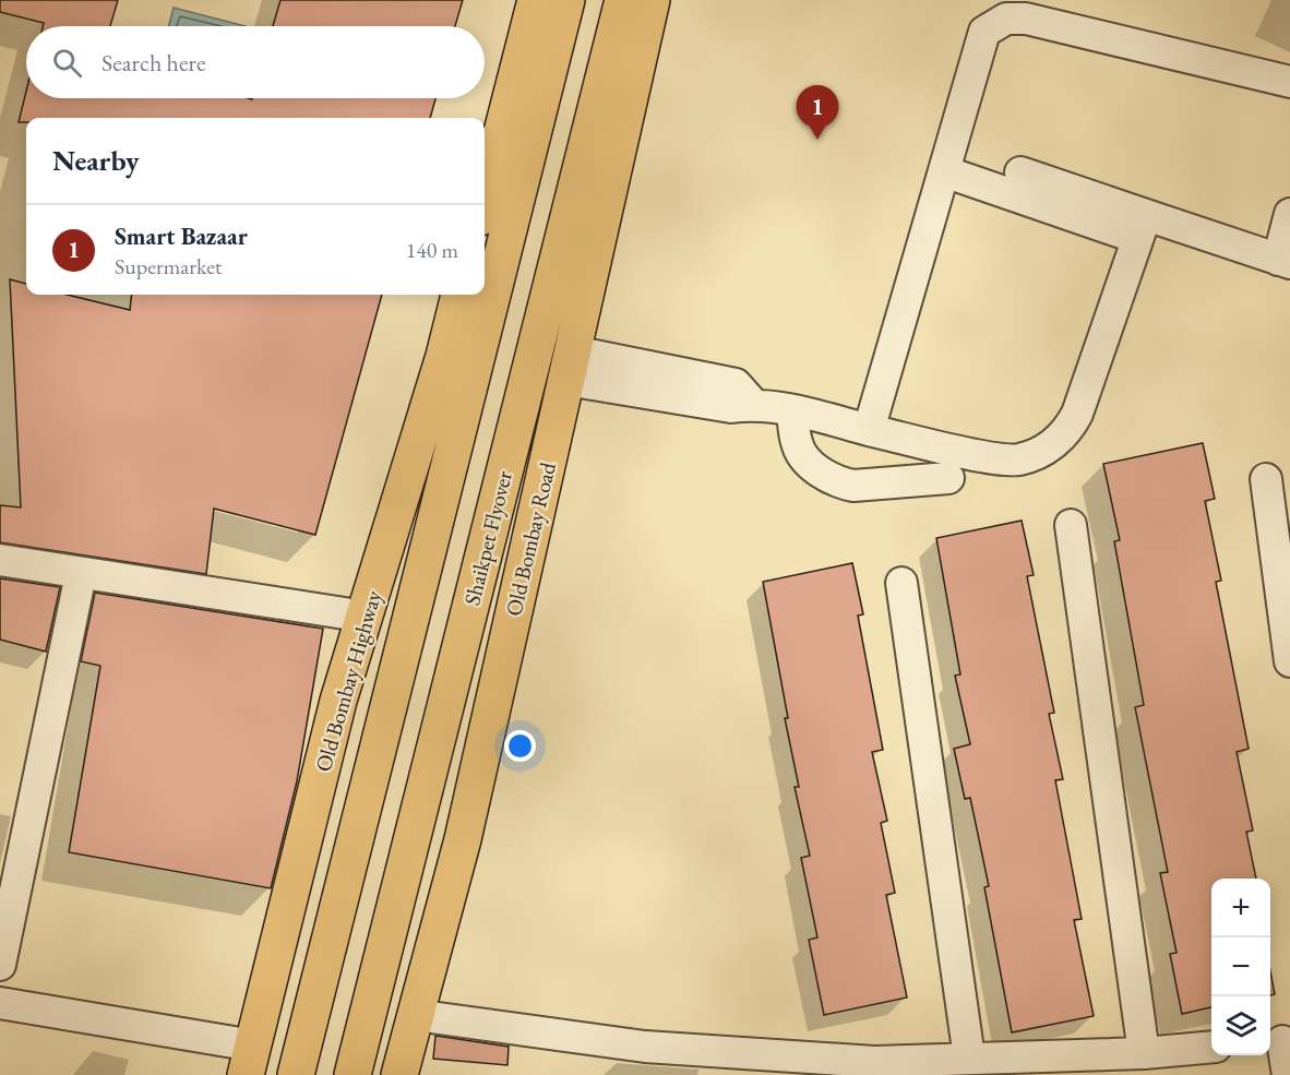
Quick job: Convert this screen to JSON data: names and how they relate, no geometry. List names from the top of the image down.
{
  "streets": {
    "main road": ["Shaikpet Flyover", "Old Bombay Road", "Old Bombay Highway"]
  },
  "page": {
    "search": "Search here",
    "pins": "1",
    "heading": "Nearby",
    "list": [
      {
        "mark": "1",
        "name": "Smart Bazaar",
        "note": "Supermarket",
        "value": "140 m"
      }
    ],
    "map_buttons": ["+", "−"]
  }
}
